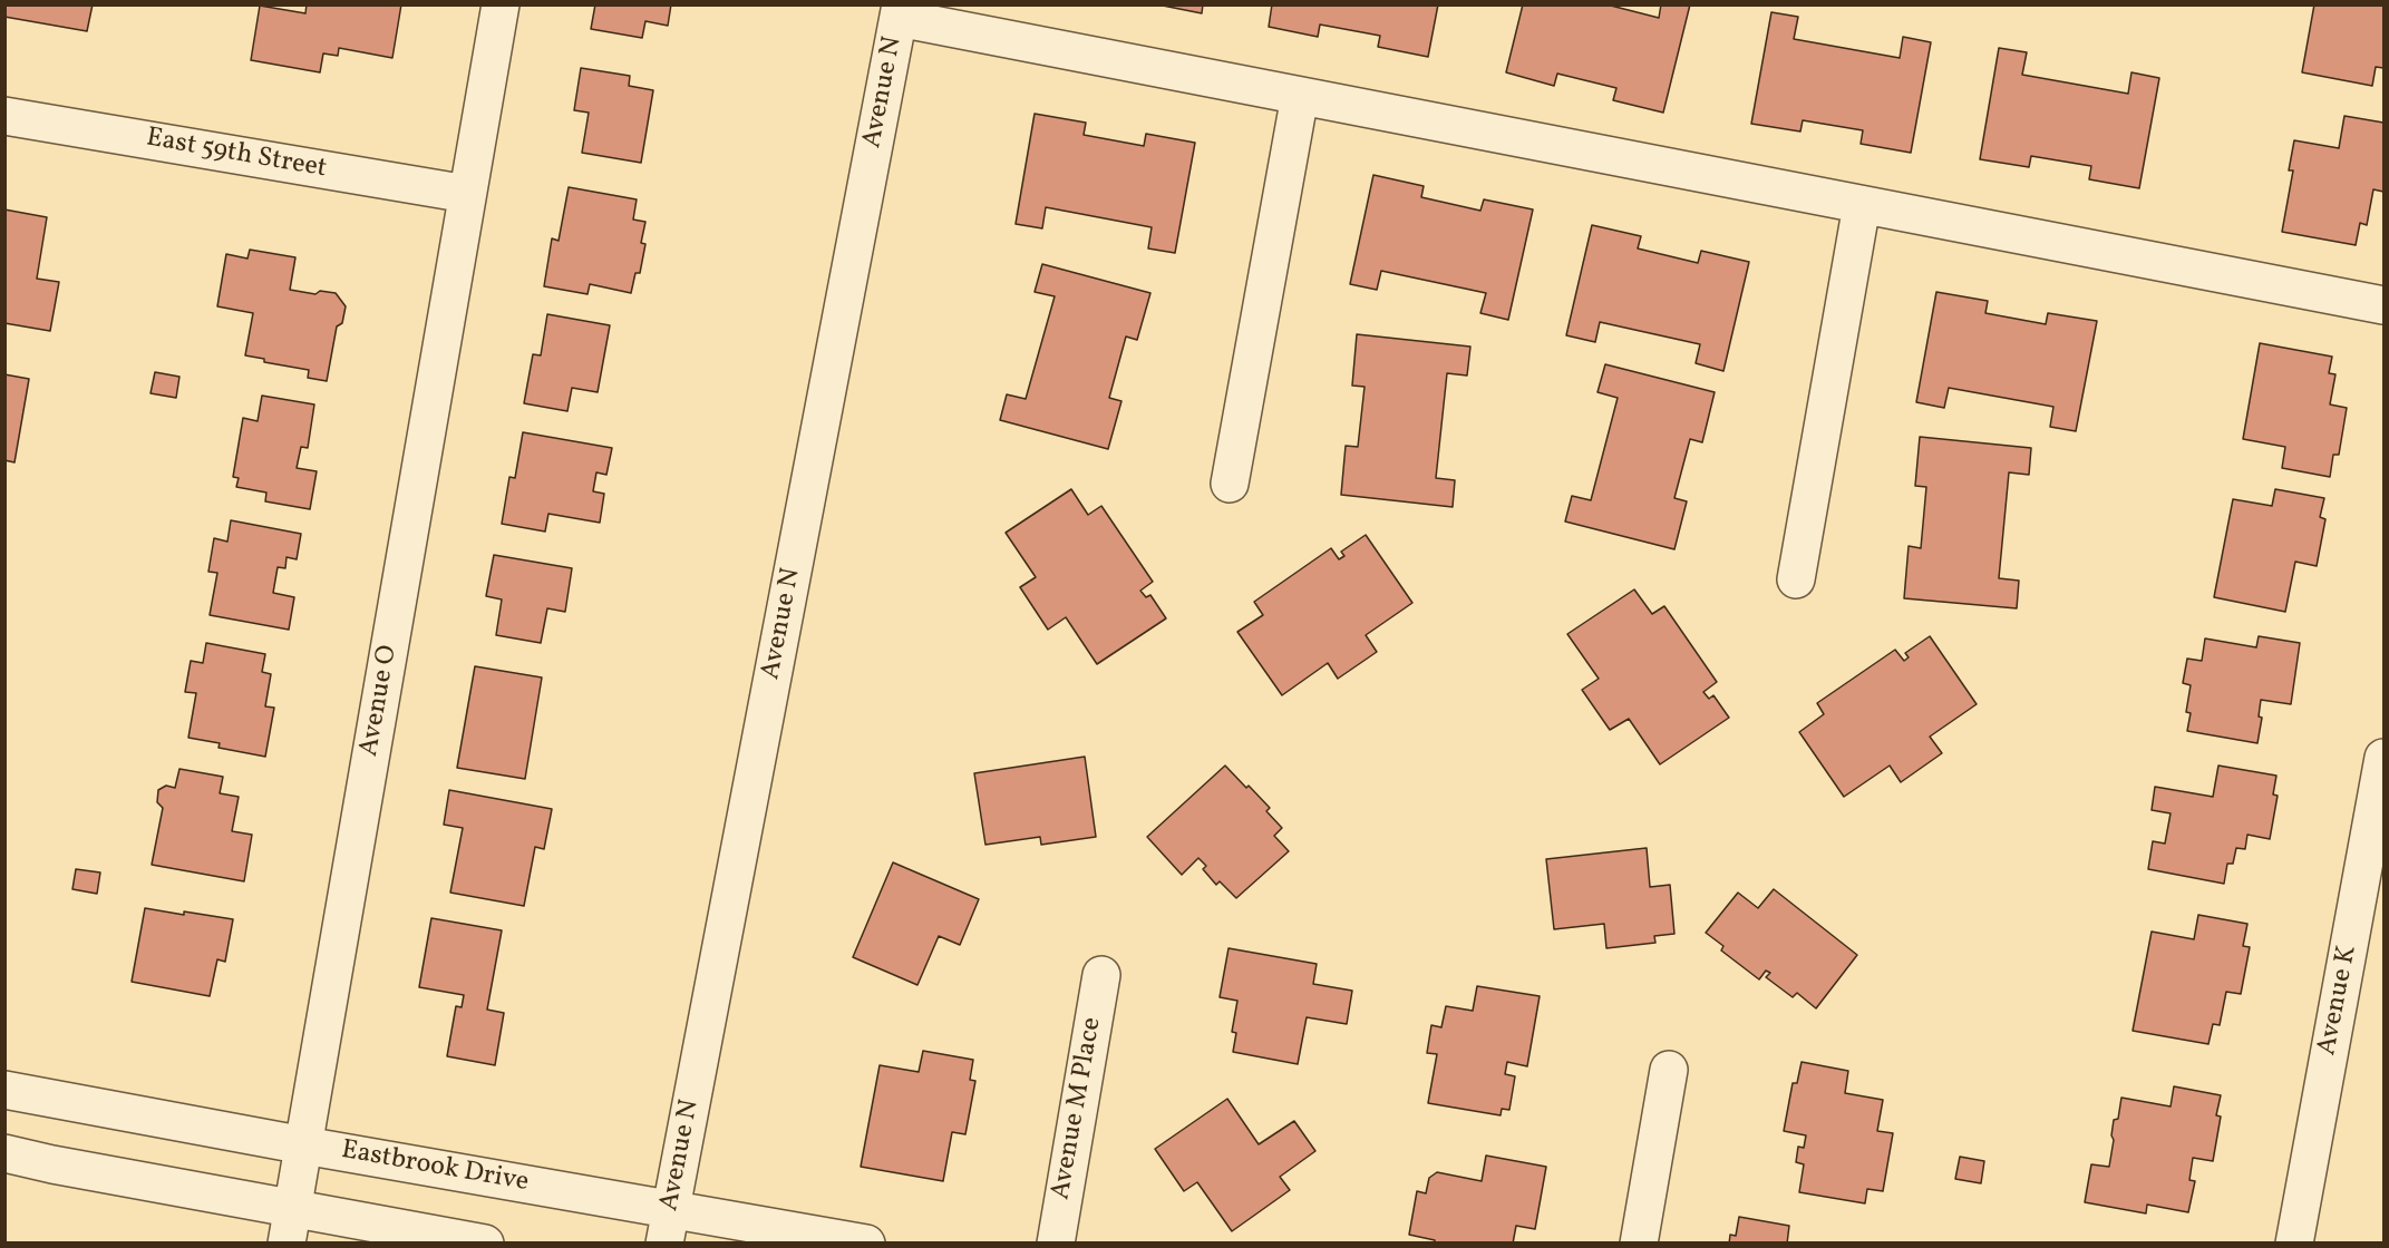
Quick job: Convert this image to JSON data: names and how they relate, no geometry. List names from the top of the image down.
{
  "streets": {
    "street": [
      "Avenue N",
      "East 59th Street",
      "Avenue O",
      "Avenue K",
      "Avenue M Place",
      "Eastbrook Drive"
    ]
  },
  "crossings": [
    ["Avenue N", "Eastbrook Drive"],
    ["East 59th Street", "Avenue O"],
    ["Avenue O", "Eastbrook Drive"]
  ]
}
